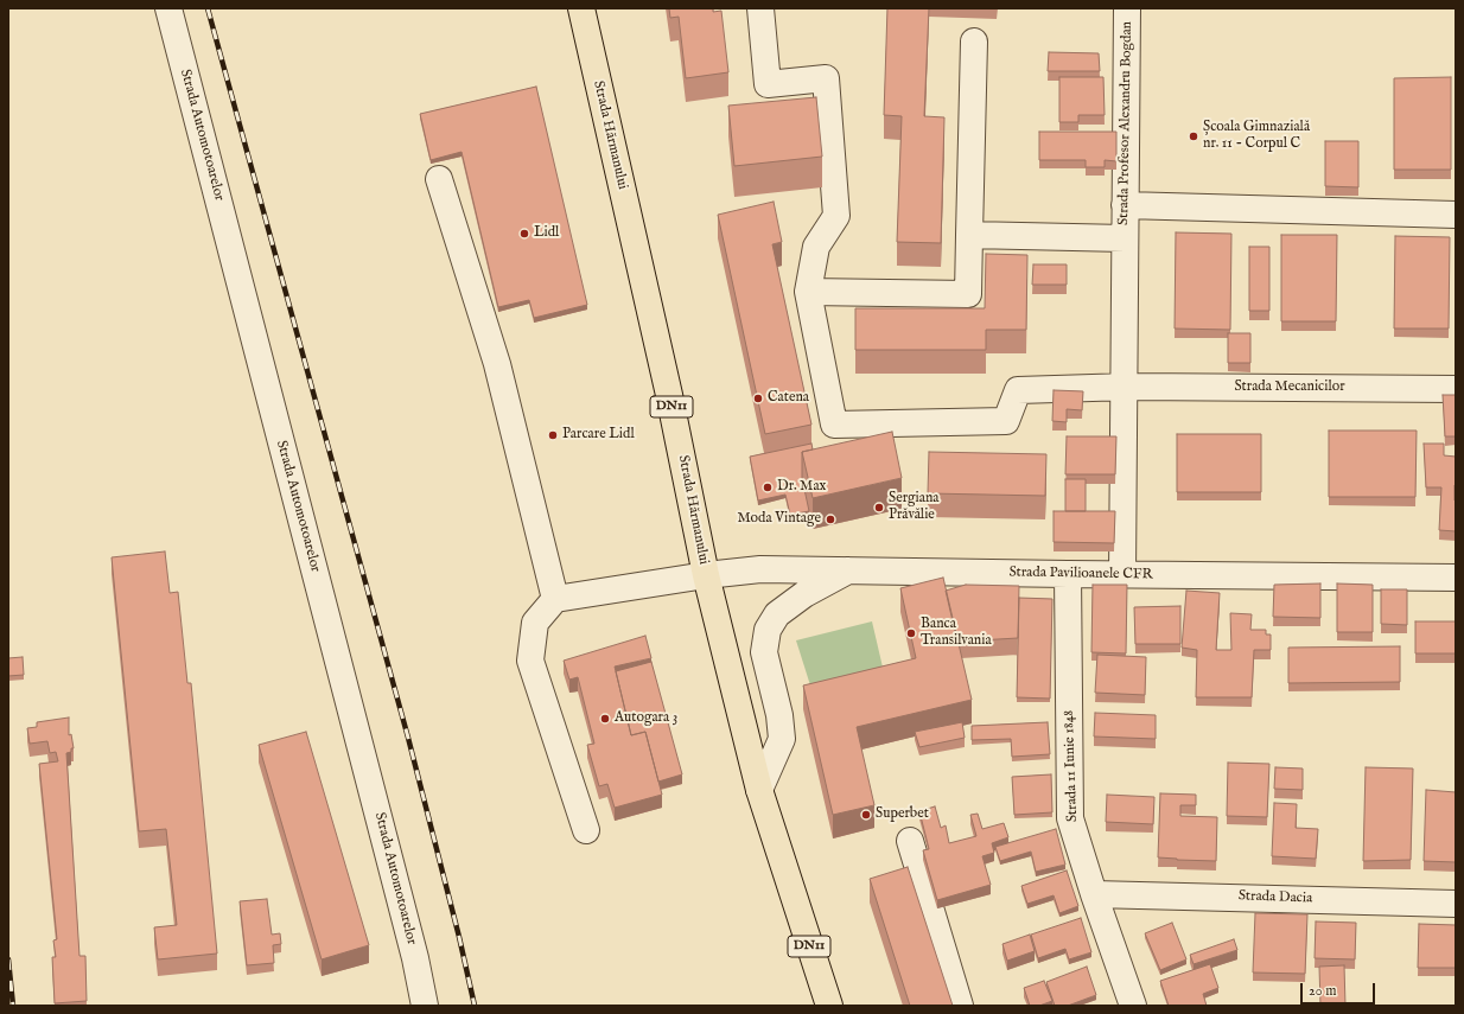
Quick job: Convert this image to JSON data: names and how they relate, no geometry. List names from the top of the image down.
{
  "streets": {
    "main road": ["Strada Hărmanului", "DN11"],
    "street": [
      "Strada Profesor Alexandru Bogdan",
      "Strada Automotoarelor",
      "Strada Mecanicilor",
      "Strada Pavilioanele CFR",
      "Strada 11 Iunie 1848",
      "Strada Dacia"
    ]
  },
  "crossings": [
    ["Strada Profesor Alexandru Bogdan", "Strada Mecanicilor"],
    ["Strada Profesor Alexandru Bogdan", "Strada Pavilioanele CFR"],
    ["Strada Hărmanului", "Strada Pavilioanele CFR"],
    ["Strada Pavilioanele CFR", "Strada 11 Iunie 1848"],
    ["Strada 11 Iunie 1848", "Strada Dacia"]
  ],
  "places": [
    "Școala Gimnazială nr. 11 - Corpul C",
    "Lidl",
    "Catena",
    "Parcare Lidl",
    "Dr. Max",
    "Sergiana Prăvălie",
    "Moda Vintage",
    "Banca Transilvania",
    "Autogara 3",
    "Superbet"
  ],
  "scale_bar": "20 m"
}
